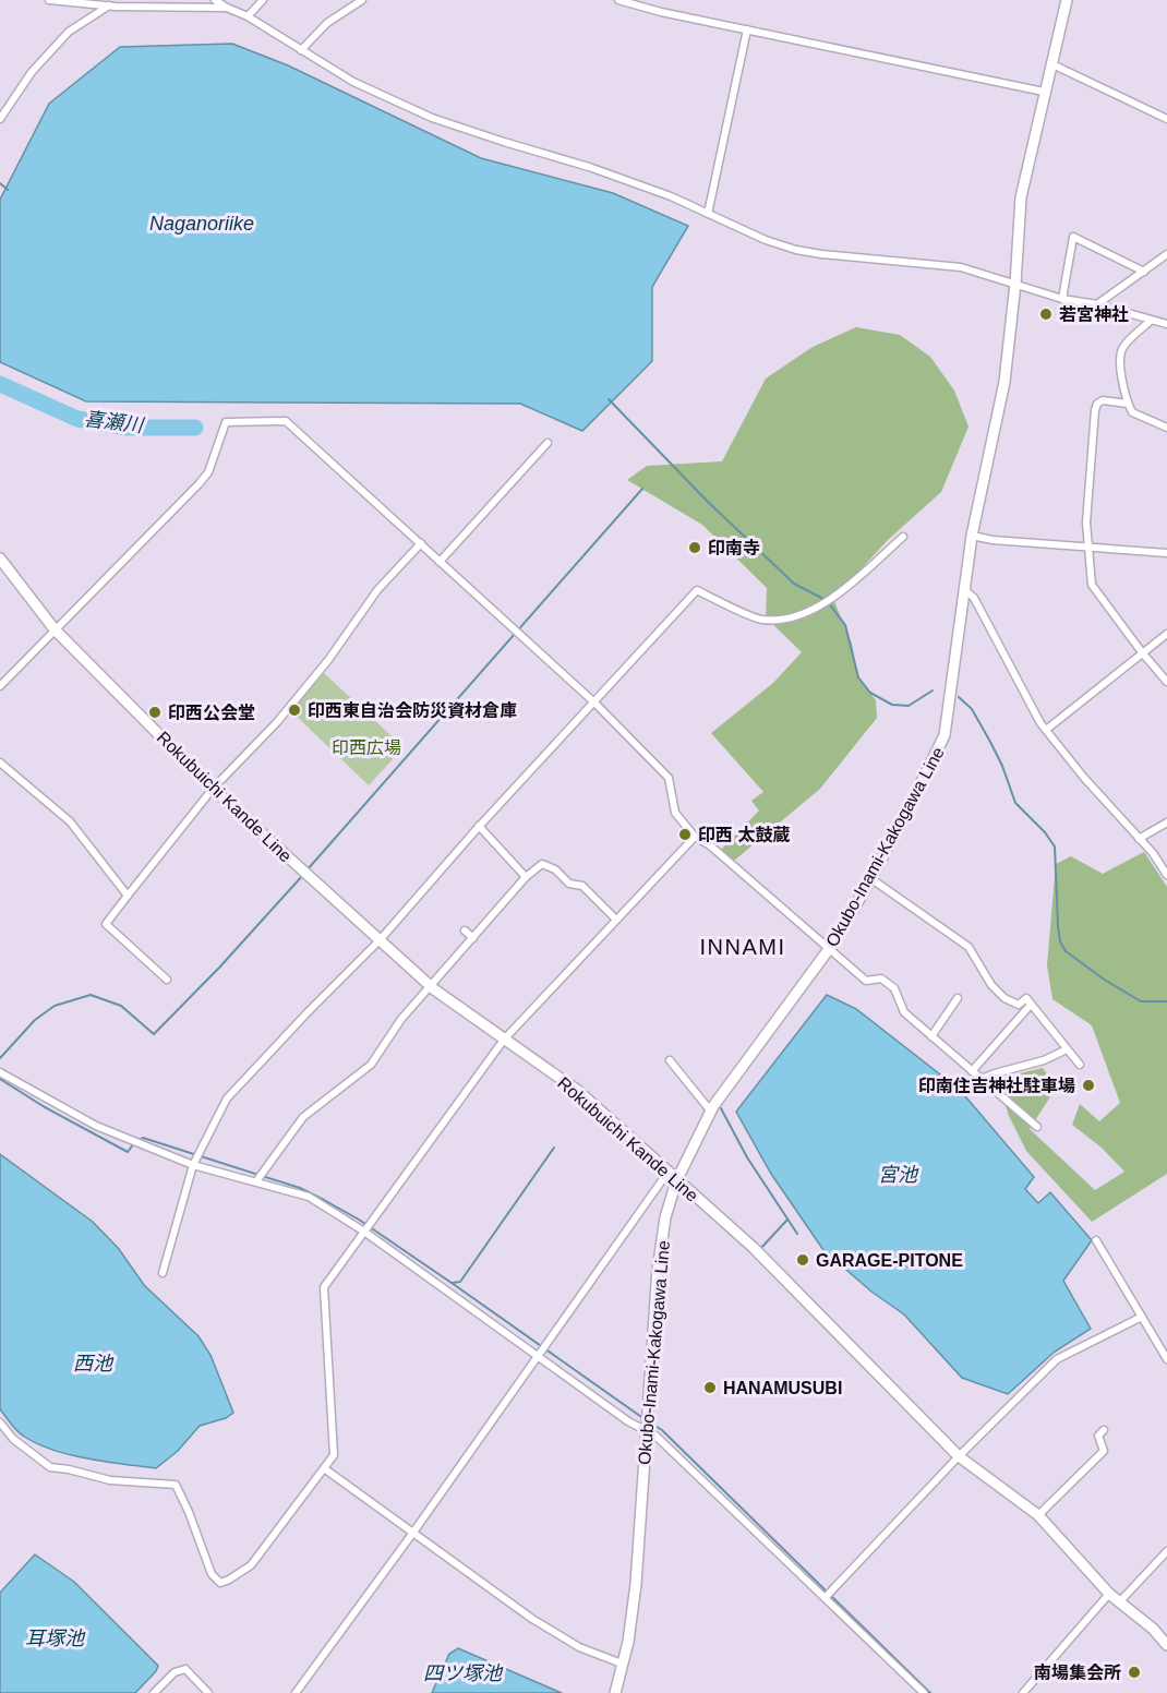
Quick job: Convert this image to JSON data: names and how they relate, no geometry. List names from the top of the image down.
{
  "streets": {
    "main road": ["Rokubuichi Kande Line", "Okubo-Inami-Kakogawa Line"]
  },
  "crossings": [
    ["Rokubuichi Kande Line", "Okubo-Inami-Kakogawa Line"]
  ],
  "districts": ["INNAMI"],
  "water": [
    "Naganoriike",
    "喜瀬川",
    "宮池",
    "西池",
    "耳塚池",
    "四ツ塚池"
  ],
  "parks": ["印西広場"],
  "places": [
    "若宮神社",
    "印南寺",
    "印西東自治会防災資材倉庫",
    "印西公会堂",
    "印西 太鼓蔵",
    "印南住吉神社駐車場",
    "GARAGE-PITONE",
    "HANAMUSUBI",
    "南場集会所"
  ]
}
